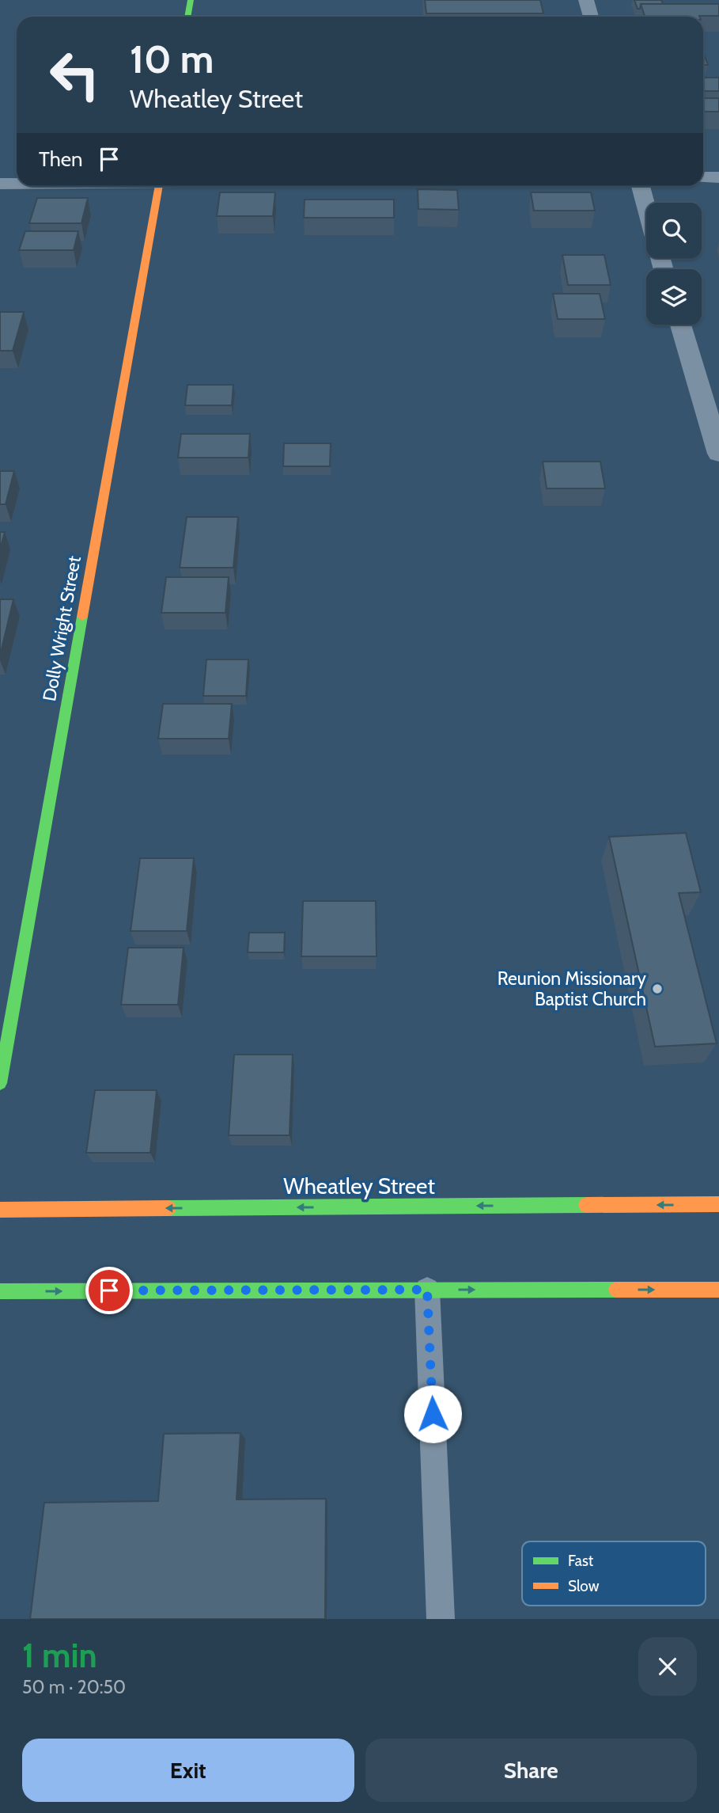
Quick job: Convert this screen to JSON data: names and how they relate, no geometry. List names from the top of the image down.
{
  "streets": {
    "street": ["Dolly Wright Street", "Wheatley Street"]
  },
  "places": ["Reunion Missionary Baptist Church"],
  "legend": ["Fast", "Slow"],
  "page": {
    "turn": ["10 m", "Wheatley Street"],
    "then": "Then",
    "heading": ["1 min", "50 m · 20:50"],
    "buttons": ["Exit", "Share"]
  }
}
